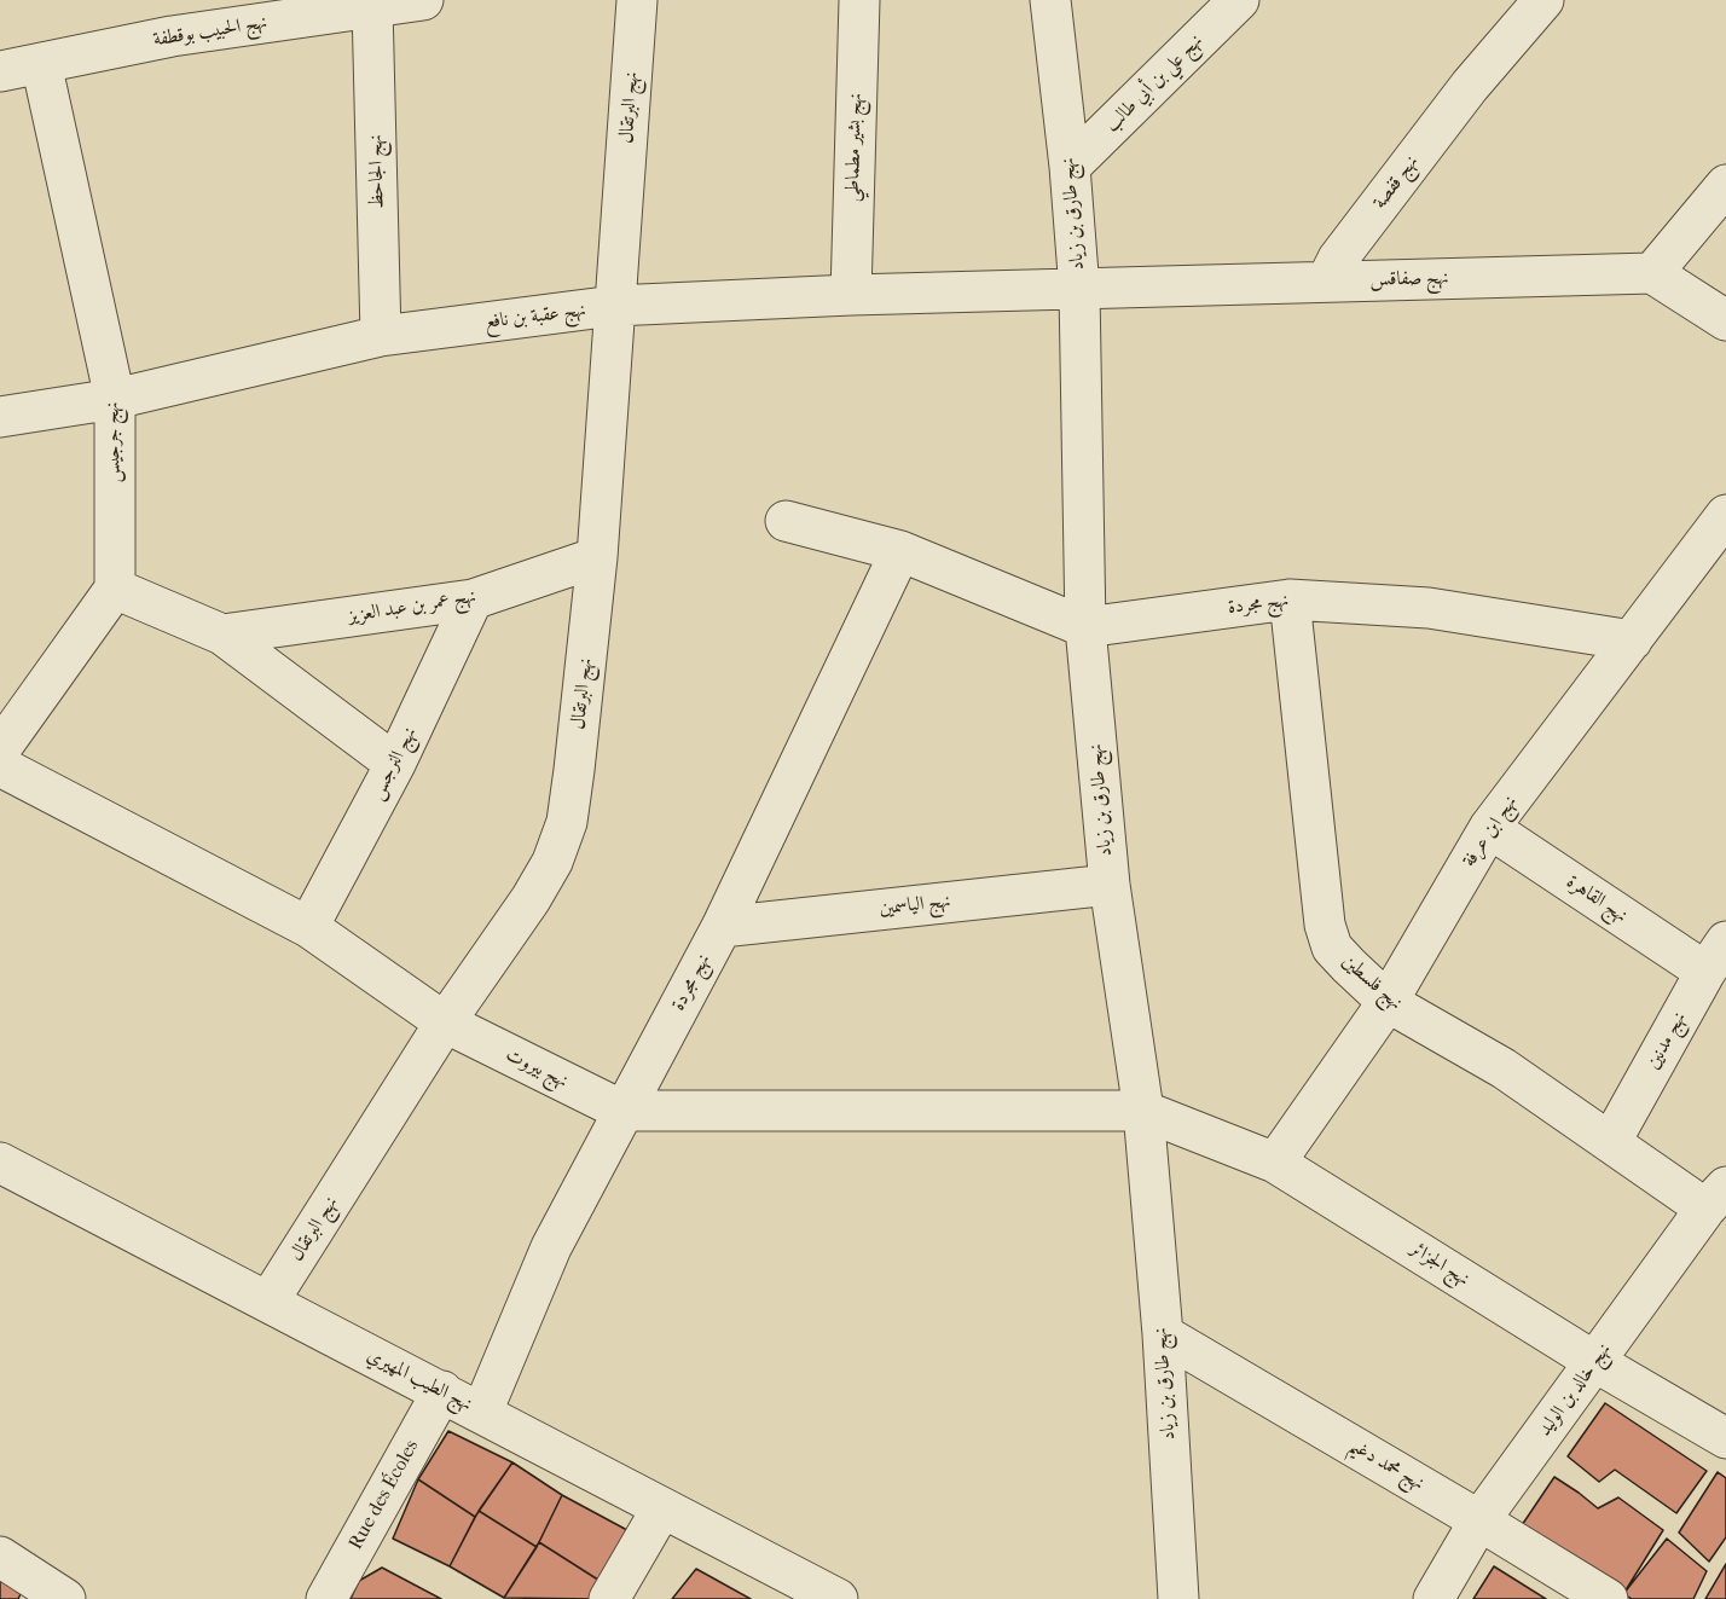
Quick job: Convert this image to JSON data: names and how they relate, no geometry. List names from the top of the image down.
{
  "streets": {
    "street": [
      "نهج الحبيب بوقطفة",
      "نهج علي بن أبي طالب",
      "نهج البرتقال",
      "نهج بشير مطماطي",
      "نهج الجاحظ",
      "نهج قفصة",
      "نهج طارق بن زياد",
      "نهج صفاقس",
      "نهج عقبة بن نافع",
      "نهج جرجيس",
      "نهج مجردة",
      "نهج عمر بن عبد العزيز",
      "نهج النرجس",
      "نهج ابن عرفة",
      "نهج القاهرة",
      "نهج الياسمين",
      "نهج فلسطين",
      "نهج مدنين",
      "نهج بيروت",
      "نهج الجزائر",
      "نهج الطيب المهيري",
      "نهج خالد بن الوليد",
      "نهج محمد دغيم",
      "Rue des Écoles"
    ]
  },
  "crossings": [
    ["نهج الحبيب بوقطفة", "نهج الجاحظ"],
    ["نهج الحبيب بوقطفة", "نهج جرجيس"],
    ["نهج علي بن أبي طالب", "نهج طارق بن زياد"],
    ["نهج البرتقال", "نهج عقبة بن نافع"],
    ["نهج البرتقال", "نهج عمر بن عبد العزيز"],
    ["نهج البرتقال", "نهج بيروت"],
    ["نهج البرتقال", "نهج الطيب المهيري"],
    ["نهج بشير مطماطي", "نهج عقبة بن نافع"],
    ["نهج الجاحظ", "نهج عقبة بن نافع"],
    ["نهج قفصة", "نهج صفاقس"],
    ["نهج طارق بن زياد", "نهج صفاقس"],
    ["نهج طارق بن زياد", "نهج عقبة بن نافع"],
    ["نهج طارق بن زياد", "نهج مجردة"],
    ["نهج طارق بن زياد", "نهج الياسمين"],
    ["نهج طارق بن زياد", "نهج بيروت"],
    ["نهج طارق بن زياد", "نهج الجزائر"],
    ["نهج طارق بن زياد", "نهج محمد دغيم"],
    ["نهج صفاقس", "نهج عقبة بن نافع"],
    ["نهج عقبة بن نافع", "نهج جرجيس"],
    ["نهج مجردة", "نهج ابن عرفة"],
    ["نهج مجردة", "نهج الياسمين"],
    ["نهج مجردة", "نهج فلسطين"],
    ["نهج مجردة", "نهج بيروت"],
    ["نهج مجردة", "نهج الطيب المهيري"],
    ["نهج عمر بن عبد العزيز", "نهج النرجس"],
    ["نهج النرجس", "نهج بيروت"],
    ["نهج ابن عرفة", "نهج القاهرة"],
    ["نهج ابن عرفة", "نهج فلسطين"],
    ["نهج ابن عرفة", "نهج الجزائر"],
    ["نهج القاهرة", "نهج مدنين"],
    ["نهج فلسطين", "نهج مدنين"],
    ["نهج فلسطين", "نهج خالد بن الوليد"],
    ["نهج بيروت", "نهج الجزائر"],
    ["نهج الجزائر", "نهج خالد بن الوليد"],
    ["نهج الطيب المهيري", "Rue des Écoles"],
    ["نهج خالد بن الوليد", "نهج محمد دغيم"]
  ]
}
